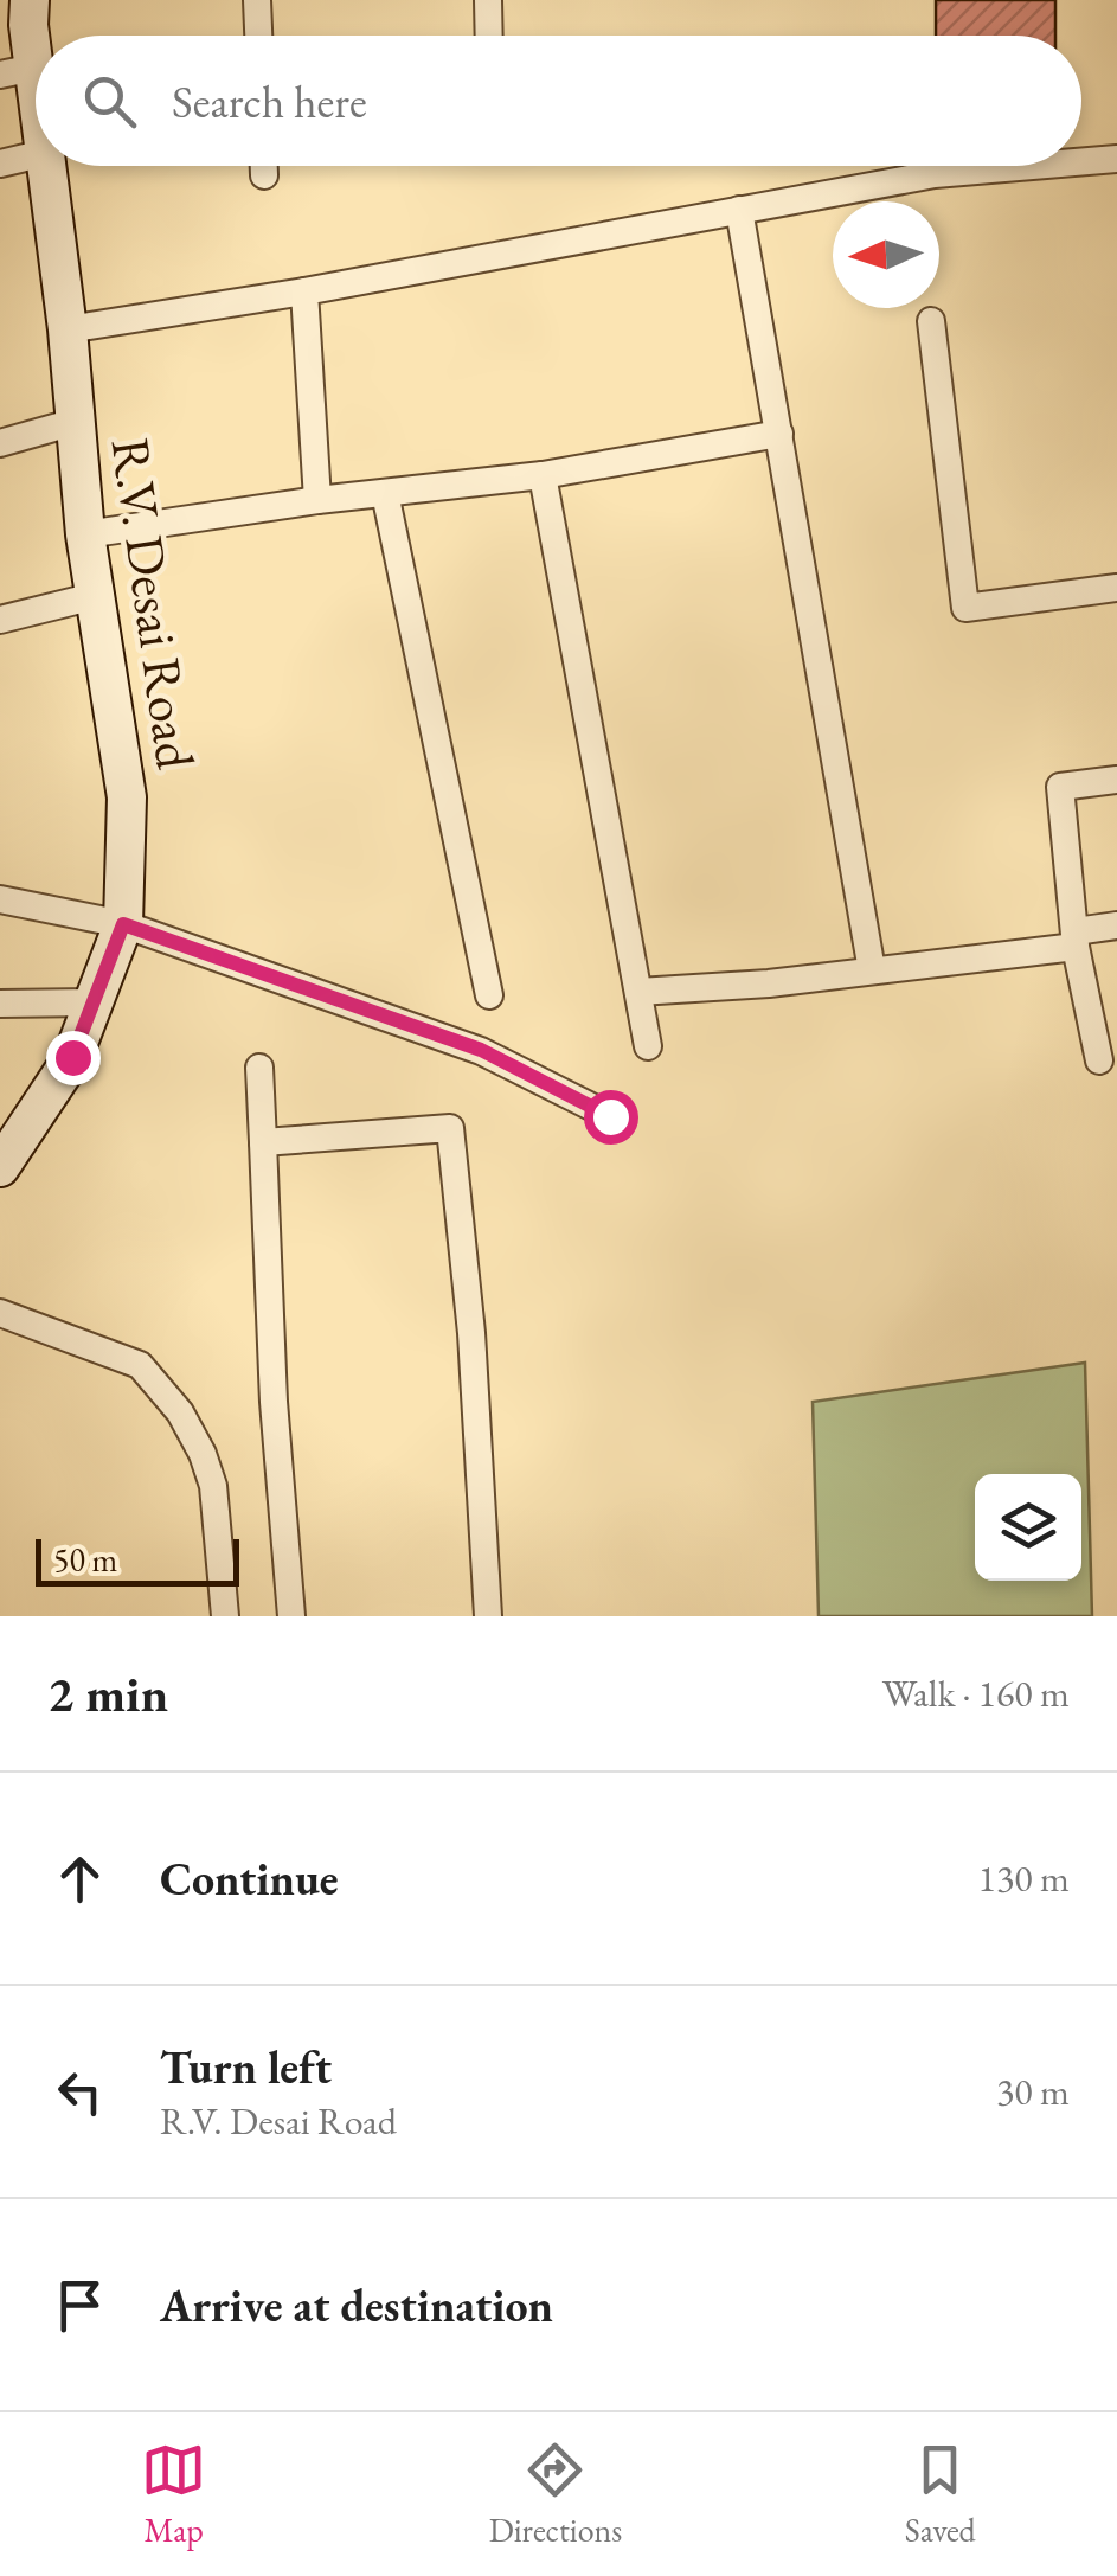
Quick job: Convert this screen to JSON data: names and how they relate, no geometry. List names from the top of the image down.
{
  "streets": {
    "street": ["R.V. Desai Road"]
  },
  "scale_bar": "50 m",
  "north": "left",
  "page": {
    "search": "Search here",
    "scale": "50 m",
    "heading": ["2 min", "Walk · 160 m"],
    "list": [
      ["Continue", "130 m"],
      ["Turn left", "R.V. Desai Road", "30 m"],
      "Arrive at destination"
    ],
    "nav": ["Map", "Directions", "Saved"]
  }
}
